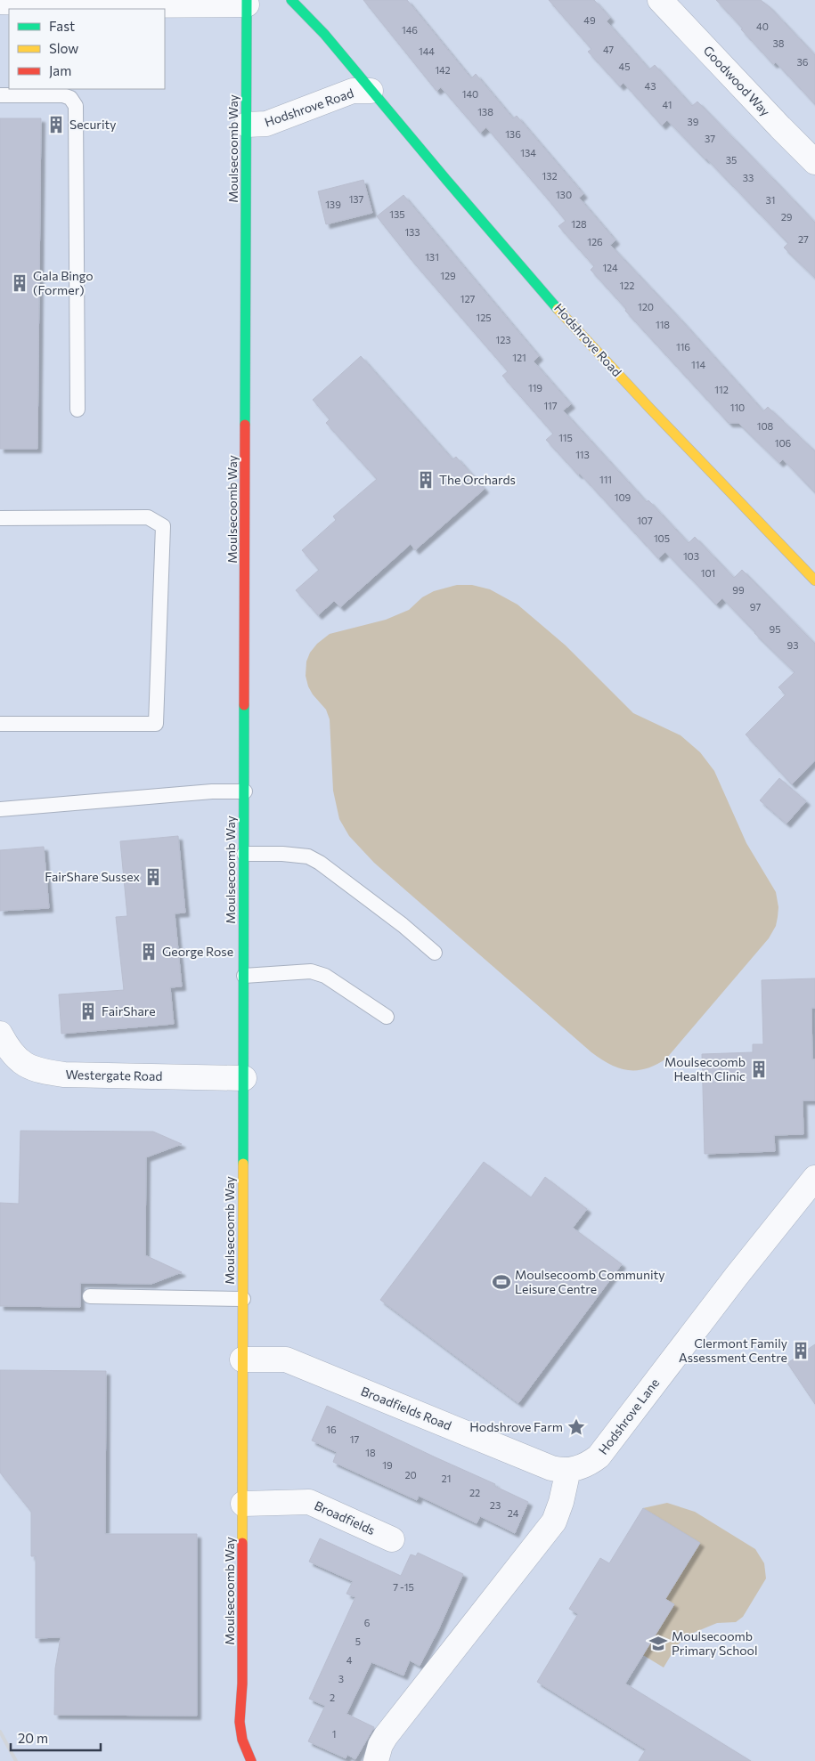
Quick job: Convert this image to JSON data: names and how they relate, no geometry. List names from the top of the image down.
{
  "streets": {
    "street": [
      "Goodwood Way",
      "Hodshrove Road",
      "Moulsecoomb Way",
      "Westergate Road",
      "Broadfields Road",
      "Hodshrove Lane",
      "Broadfields"
    ]
  },
  "crossings": [
    ["Hodshrove Road", "Moulsecoomb Way"],
    ["Moulsecoomb Way", "Westergate Road"],
    ["Moulsecoomb Way", "Broadfields Road"],
    ["Moulsecoomb Way", "Broadfields"],
    ["Broadfields Road", "Hodshrove Lane"]
  ],
  "places": {
    "building": [
      "Security",
      "Gala Bingo (Former)",
      "The Orchards",
      "FairShare Sussex",
      "George Rose",
      "FairShare",
      "Moulsecoomb Health Clinic",
      "Clermont Family Assessment Centre"
    ],
    "sports": ["Moulsecoomb Community Leisure Centre"],
    "place": ["Hodshrove Farm"],
    "school or university": ["Moulsecoomb Primary School"]
  },
  "house_numbers": [
    "49",
    "40",
    "146",
    "38",
    "47",
    "144",
    "36",
    "45",
    "142",
    "43",
    "140",
    "41",
    "138",
    "39",
    "136",
    "37",
    "134",
    "35",
    "132",
    "33",
    "130",
    "137",
    "31",
    "139",
    "135",
    "29",
    "128",
    "133",
    "27",
    "126",
    "131",
    "124",
    "129",
    "122",
    "127",
    "120",
    "125",
    "118",
    "123",
    "116",
    "121",
    "114",
    "119",
    "112",
    "117",
    "110",
    "108",
    "115",
    "106",
    "113",
    "111",
    "109",
    "107",
    "105",
    "103",
    "101",
    "99",
    "97",
    "95",
    "93",
    "16",
    "17",
    "18",
    "19",
    "20",
    "21",
    "22",
    "23",
    "24",
    "7 -15",
    "6",
    "5",
    "4",
    "3",
    "2",
    "1"
  ],
  "legend": ["Fast", "Slow", "Jam"],
  "scale_bar": "20 m"
}
